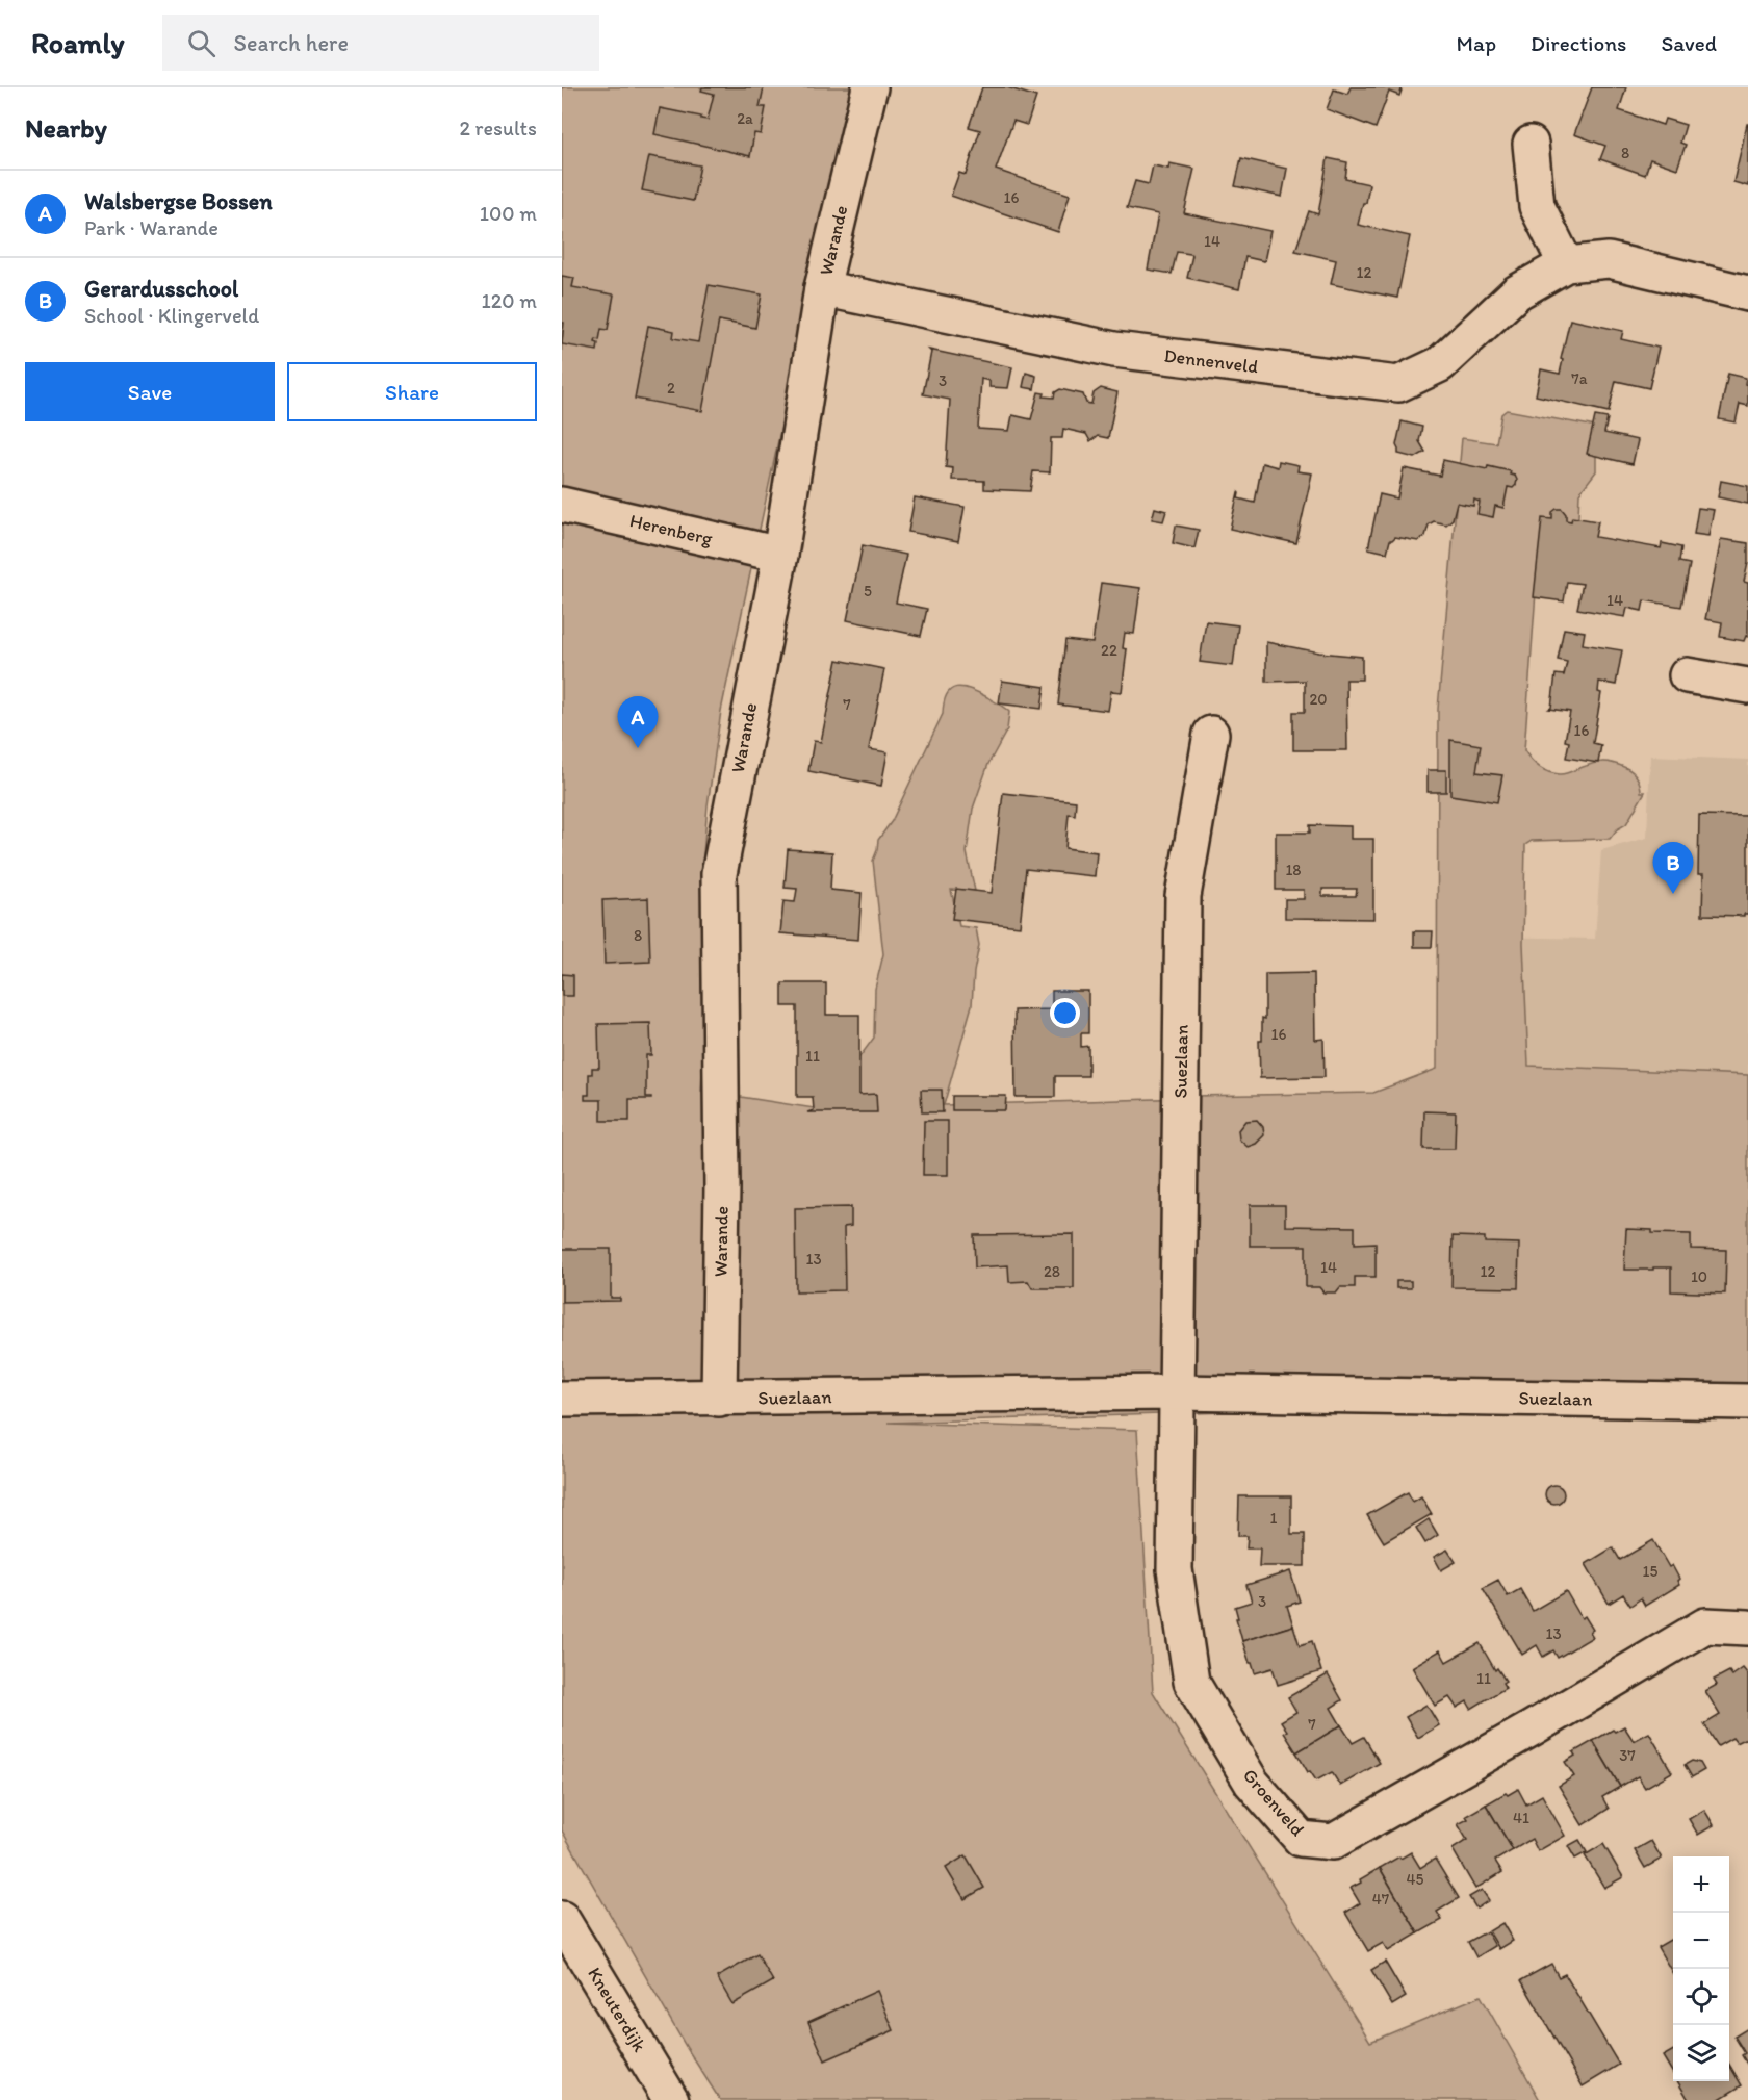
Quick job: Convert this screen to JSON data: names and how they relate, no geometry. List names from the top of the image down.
{
  "streets": {
    "street": [
      "Warande",
      "Dennenveld",
      "Herenberg",
      "Suezlaan",
      "Groenveld",
      "Kneuterdijk"
    ]
  },
  "crossings": [
    ["Warande", "Dennenveld"],
    ["Warande", "Herenberg"],
    ["Warande", "Suezlaan"],
    ["Suezlaan", "Groenveld"]
  ],
  "house_numbers": [
    "2a",
    "8",
    "16",
    "14",
    "12",
    "7a",
    "3",
    "2",
    "5",
    "14",
    "22",
    "20",
    "7",
    "16",
    "18",
    "8",
    "16",
    "11",
    "13",
    "14",
    "28",
    "12",
    "10",
    "1",
    "15",
    "3",
    "13",
    "11",
    "7",
    "37",
    "41",
    "45",
    "47"
  ],
  "page": {
    "header": "Roamly",
    "search": "Search here",
    "nav": ["Map", "Directions", "Saved"],
    "heading": ["Nearby", "2 results"],
    "list": [
      {
        "mark": "A",
        "name": "Walsbergse Bossen",
        "note": "Park · Warande",
        "value": "100 m"
      },
      {
        "mark": "B",
        "name": "Gerardusschool",
        "note": "School · Klingerveld",
        "value": "120 m"
      }
    ],
    "buttons": ["Save", "Share"],
    "pins": ["A", "B"],
    "map_buttons": ["+", "−"]
  }
}
